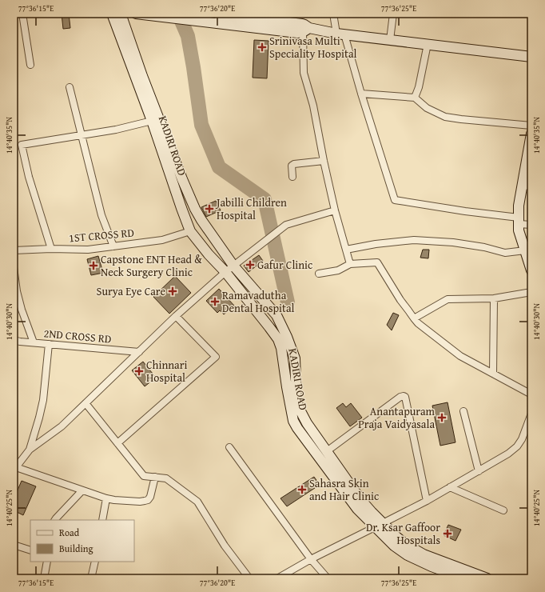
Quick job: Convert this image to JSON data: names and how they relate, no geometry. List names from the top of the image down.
{
  "streets": {
    "main road": ["KADIRI ROAD"],
    "street": ["1ST CROSS RD", "2ND CROSS RD"]
  },
  "crossings": [
    ["KADIRI ROAD", "1ST CROSS RD"]
  ],
  "places": {
    "health": [
      "Srinivasa Multi Speciality Hospital",
      "Jabilli Children Hospital",
      "Gafur Clinic",
      "Capstone ENT Head & Neck Surgery Clinic",
      "Surya Eye Care",
      "Ramavadutha Dental Hospital",
      "Chinnari Hospital",
      "Anantapuram Praja Vaidyasala",
      "Sahasra Skin and Hair Clinic",
      "Dr. Ksar Gaffoor Hospitals"
    ]
  },
  "legend": ["Road", "Building"],
  "coordinates": [
    "77°36'15\"E",
    "77°36'20\"E",
    "77°36'25\"E",
    "14°40'35\"N",
    "14°40'30\"N",
    "14°40'25\"N"
  ]
}
